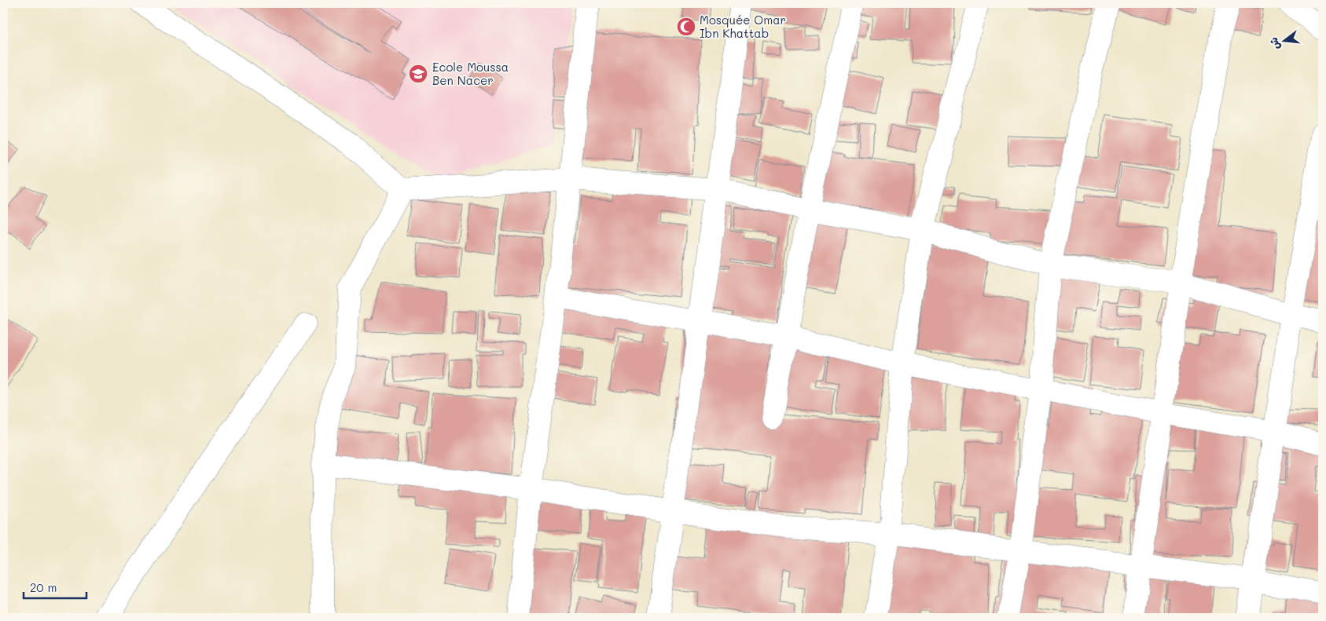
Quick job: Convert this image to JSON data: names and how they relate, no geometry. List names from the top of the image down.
{
  "places": {
    "mosque": ["Mosquée Omar Ibn Khattab"],
    "school or university": ["Ecole Moussa Ben Nacer"]
  },
  "scale_bar": "20 m",
  "north": "left"
}
